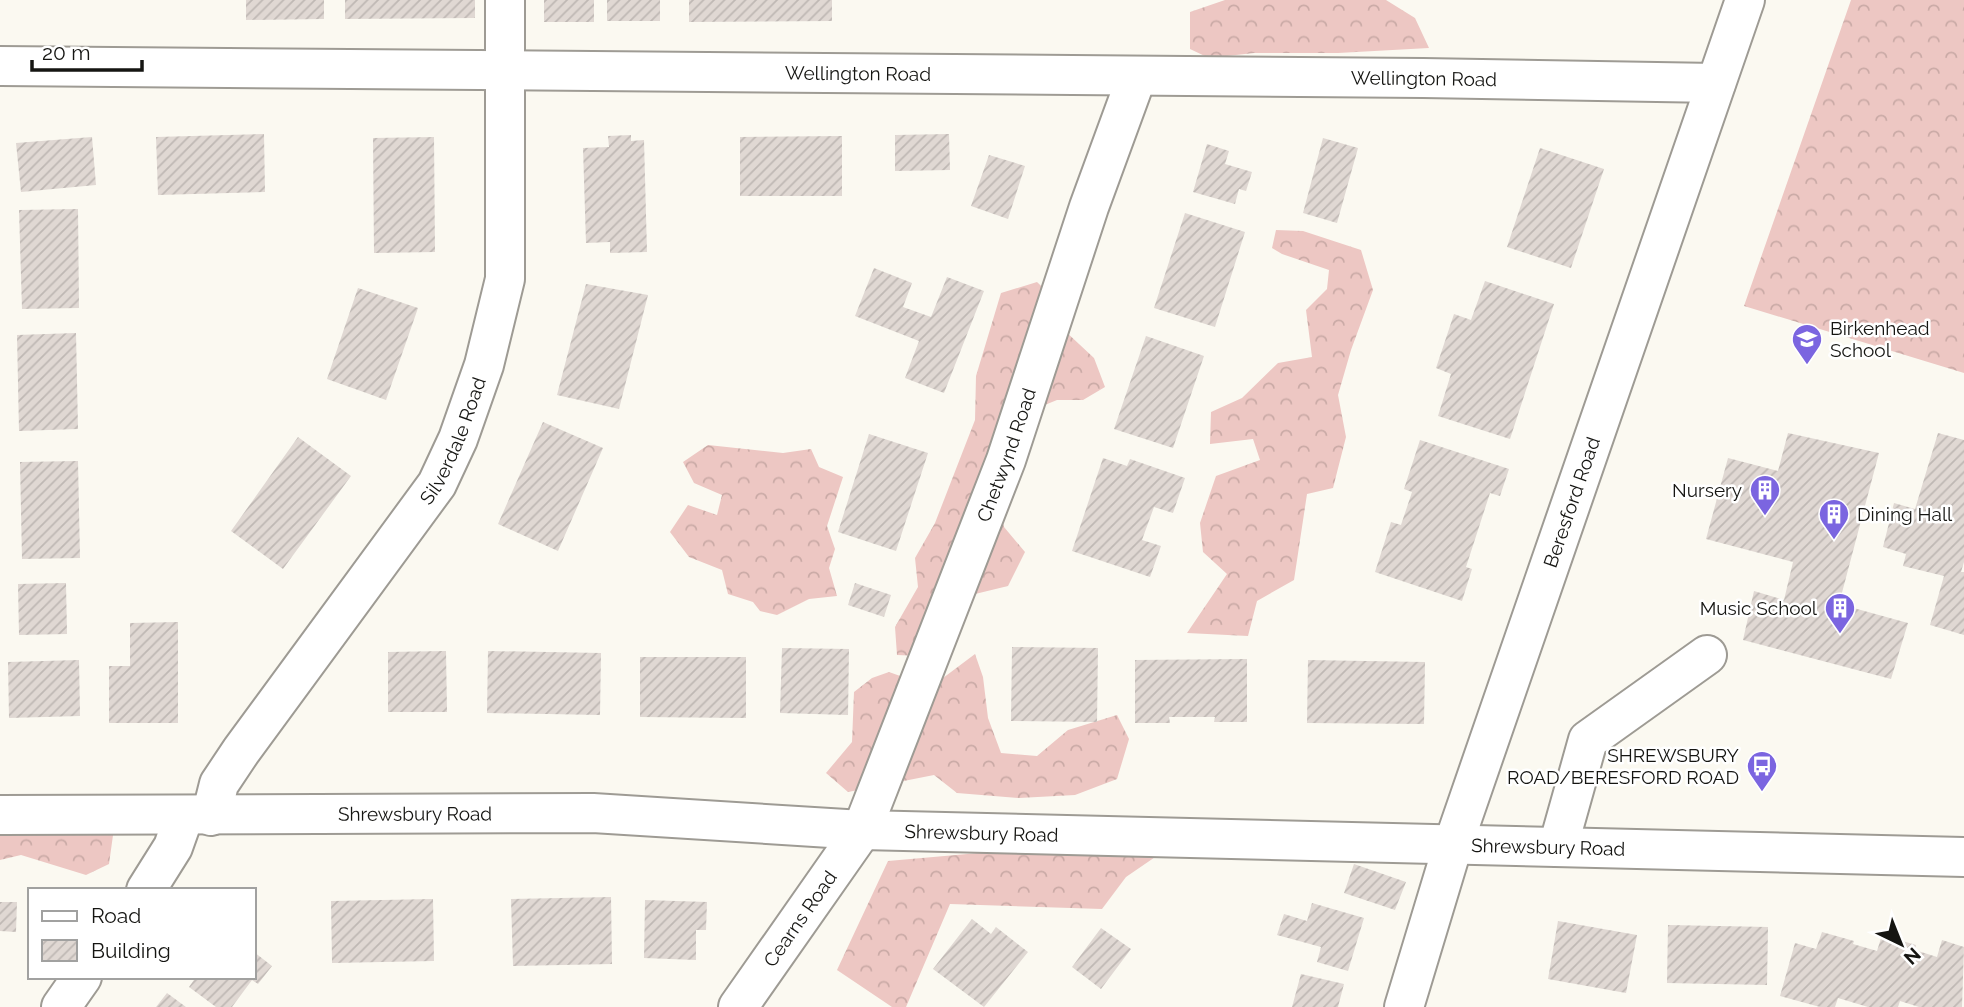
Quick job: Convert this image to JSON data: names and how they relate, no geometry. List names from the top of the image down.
{
  "streets": {
    "street": [
      "Wellington Road",
      "Silverdale Road",
      "Chetwynd Road",
      "Beresford Road",
      "Shrewsbury Road",
      "Cearns Road"
    ]
  },
  "crossings": [
    ["Wellington Road", "Silverdale Road"],
    ["Wellington Road", "Chetwynd Road"],
    ["Wellington Road", "Beresford Road"],
    ["Silverdale Road", "Shrewsbury Road"],
    ["Chetwynd Road", "Shrewsbury Road"],
    ["Chetwynd Road", "Cearns Road"],
    ["Beresford Road", "Shrewsbury Road"],
    ["Shrewsbury Road", "Cearns Road"]
  ],
  "places": {
    "school or university": ["Birkenhead School"],
    "building": ["Nursery", "Dining Hall", "Music School"],
    "bus stop": ["SHREWSBURY ROAD/BERESFORD ROAD"]
  },
  "legend": ["Road", "Building"],
  "scale_bar": "20 m",
  "north": "bottom right"
}
